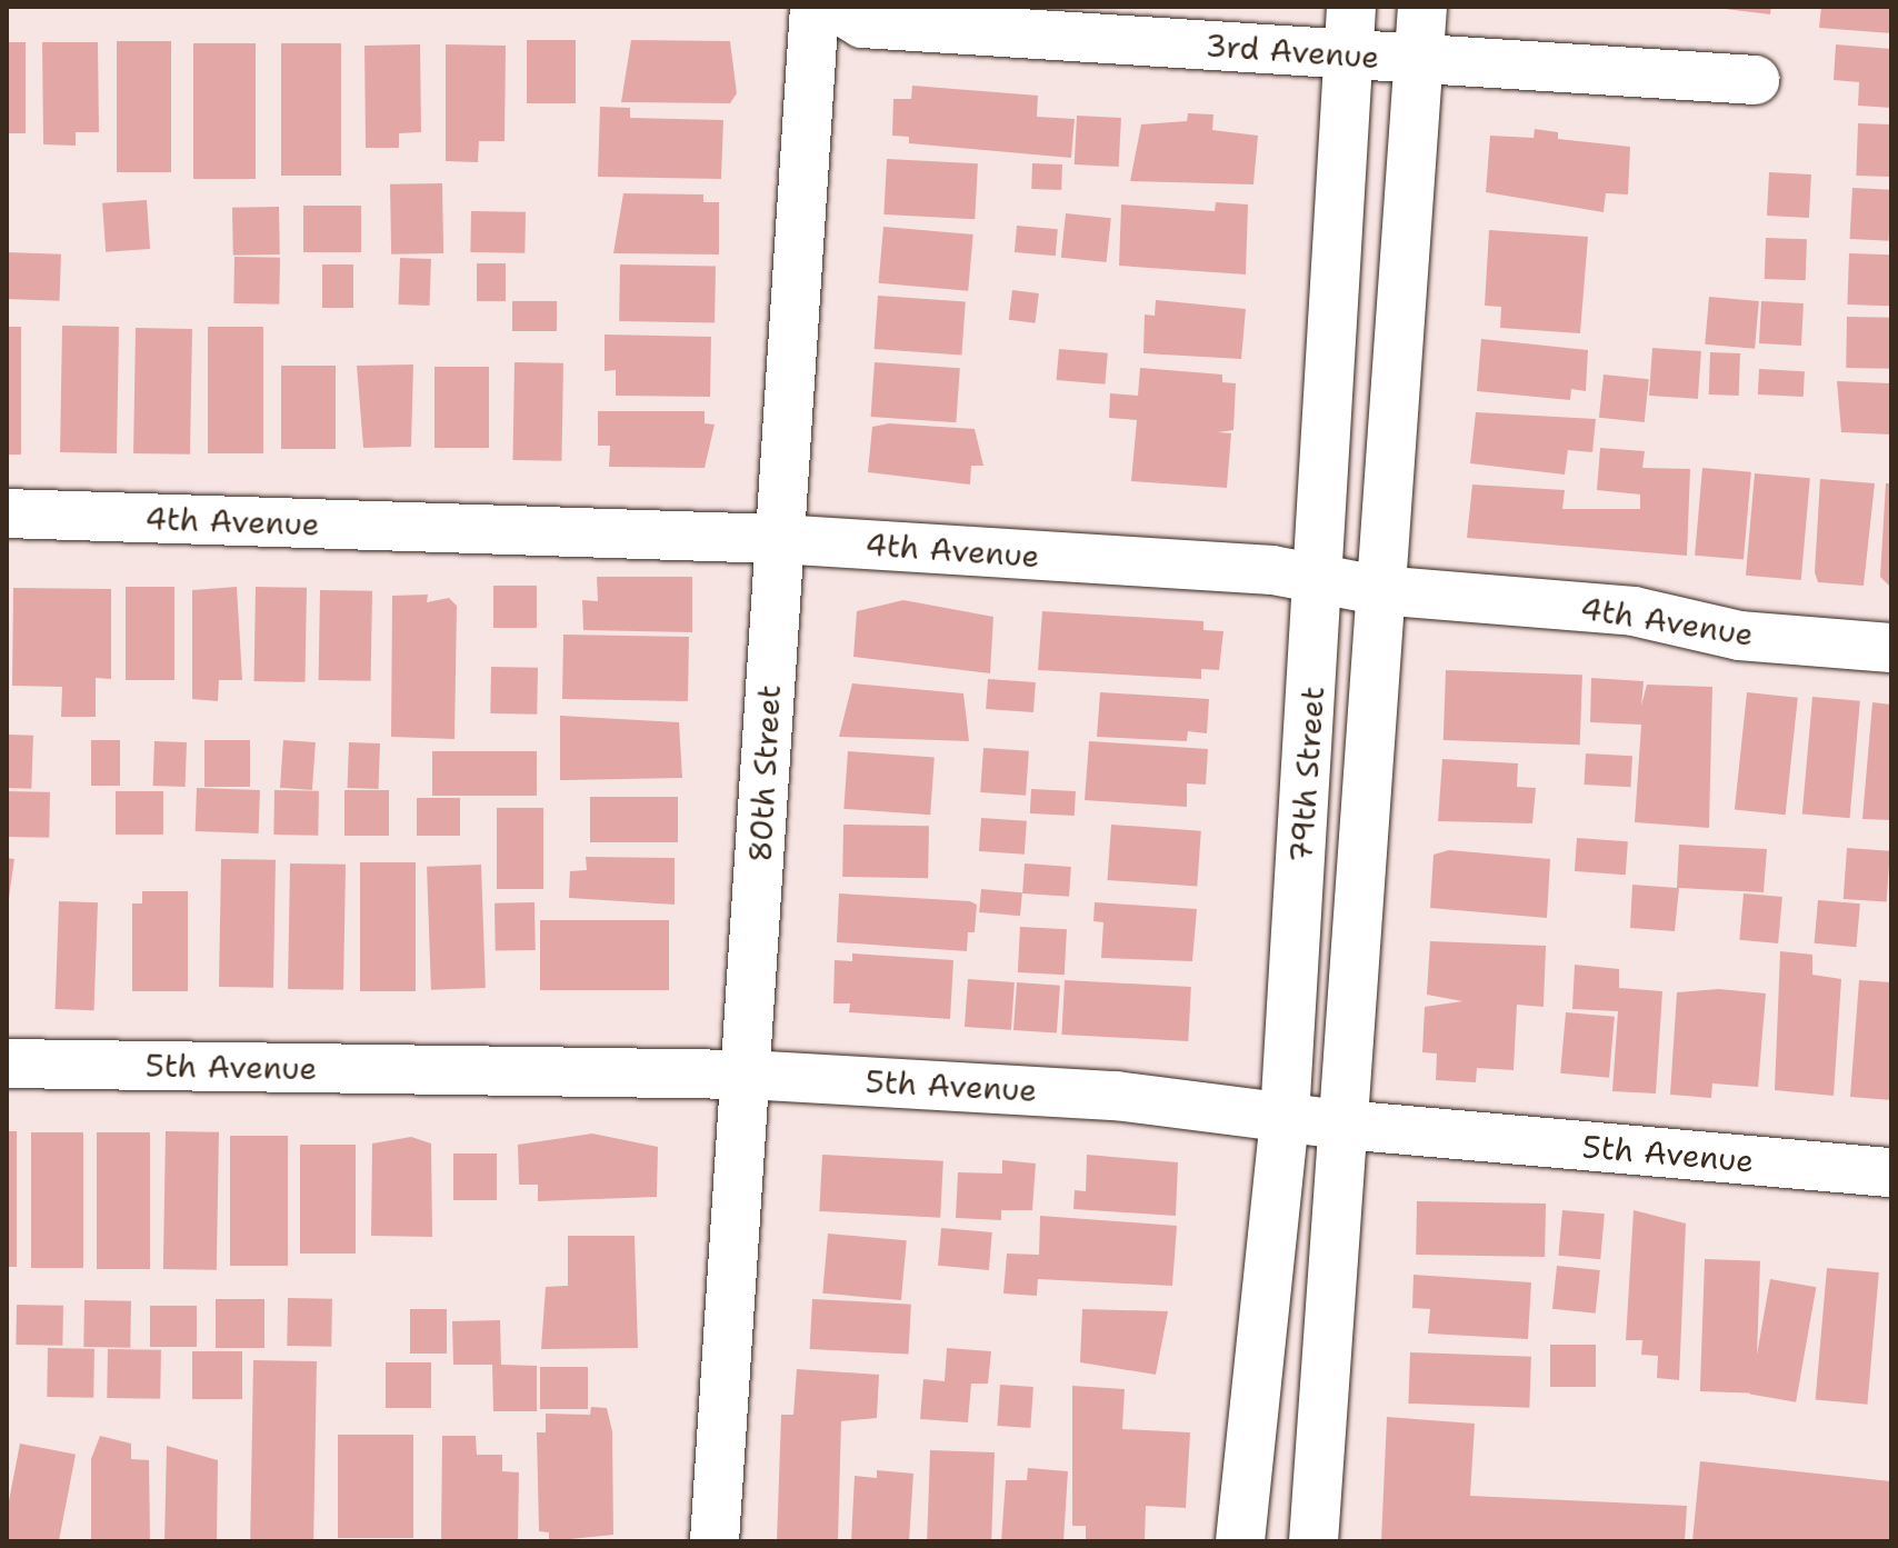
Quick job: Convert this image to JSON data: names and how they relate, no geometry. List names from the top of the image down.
{
  "streets": {
    "street": [
      "3rd Avenue",
      "4th Avenue",
      "80th Street",
      "79th Street",
      "5th Avenue"
    ]
  },
  "crossings": [
    ["3rd Avenue", "79th Street"],
    ["4th Avenue", "80th Street"],
    ["4th Avenue", "79th Street"],
    ["80th Street", "5th Avenue"],
    ["79th Street", "5th Avenue"]
  ]
}
